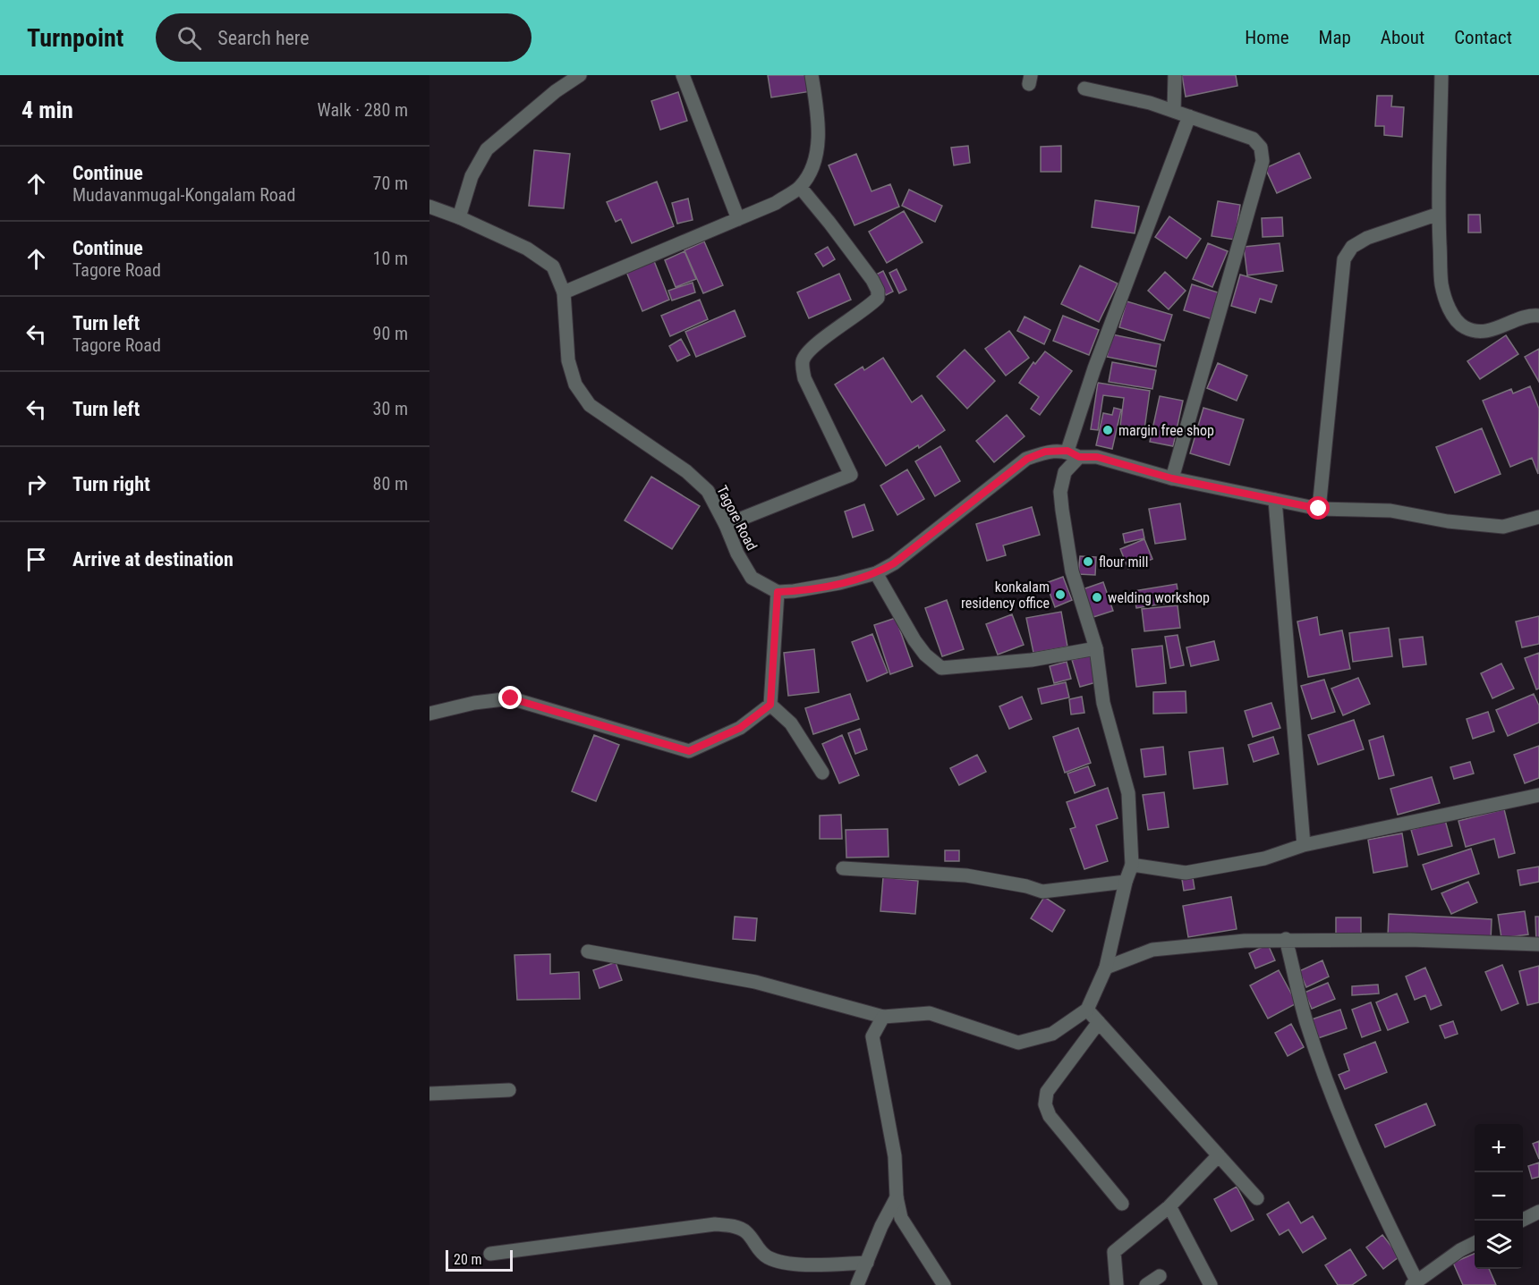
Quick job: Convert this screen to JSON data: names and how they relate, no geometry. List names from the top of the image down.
{
  "streets": {
    "street": ["Tagore Road"]
  },
  "places": [
    "margin free shop",
    "flour mill",
    "konkalam residency office",
    "welding workshop"
  ],
  "scale_bar": "20 m",
  "page": {
    "header": "Turnpoint",
    "search": "Search here",
    "nav": [
      "Home",
      "Map",
      "About",
      "Contact"
    ],
    "heading": ["4 min", "Walk · 280 m"],
    "list": [
      ["Continue", "Mudavanmugal-Kongalam Road", "70 m"],
      ["Continue", "Tagore Road", "10 m"],
      ["Turn left", "Tagore Road", "90 m"],
      ["Turn left", "30 m"],
      ["Turn right", "80 m"],
      "Arrive at destination"
    ],
    "map_buttons": ["+", "−"],
    "scale": "20 m"
  }
}
